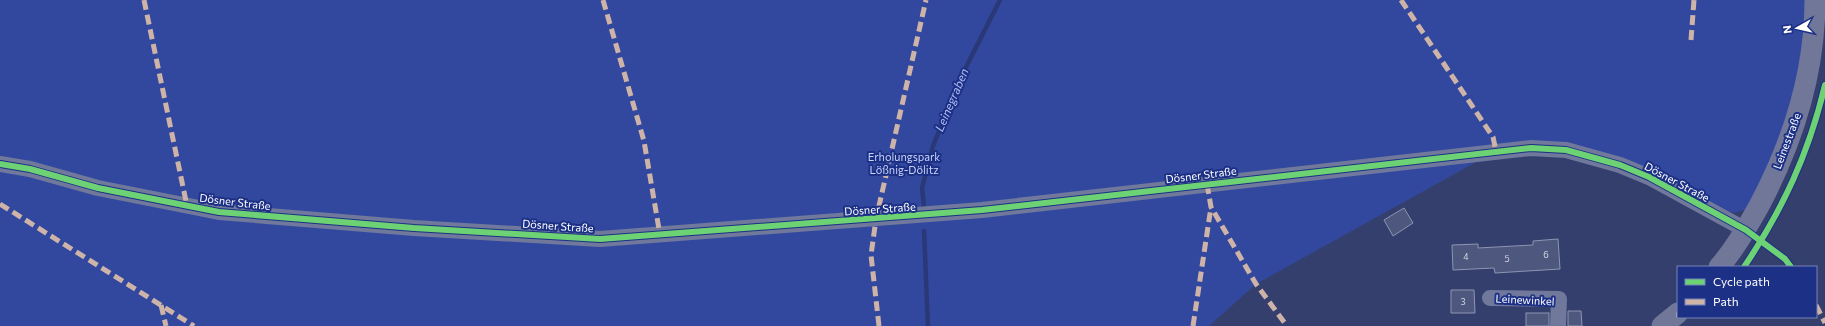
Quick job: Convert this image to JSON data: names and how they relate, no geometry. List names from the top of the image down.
{
  "streets": {
    "main road": ["Leinestraße"],
    "street": ["Dösner Straße", "Leinewinkel"]
  },
  "crossings": [
    ["Leinestraße", "Dösner Straße"]
  ],
  "water": ["Leinegraben"],
  "parks": ["Erholungspark Lößnig-Dölitz"],
  "house_numbers": [
    "6",
    "4",
    "5",
    "3"
  ],
  "legend": ["Cycle path", "Path"],
  "north": "left"
}
